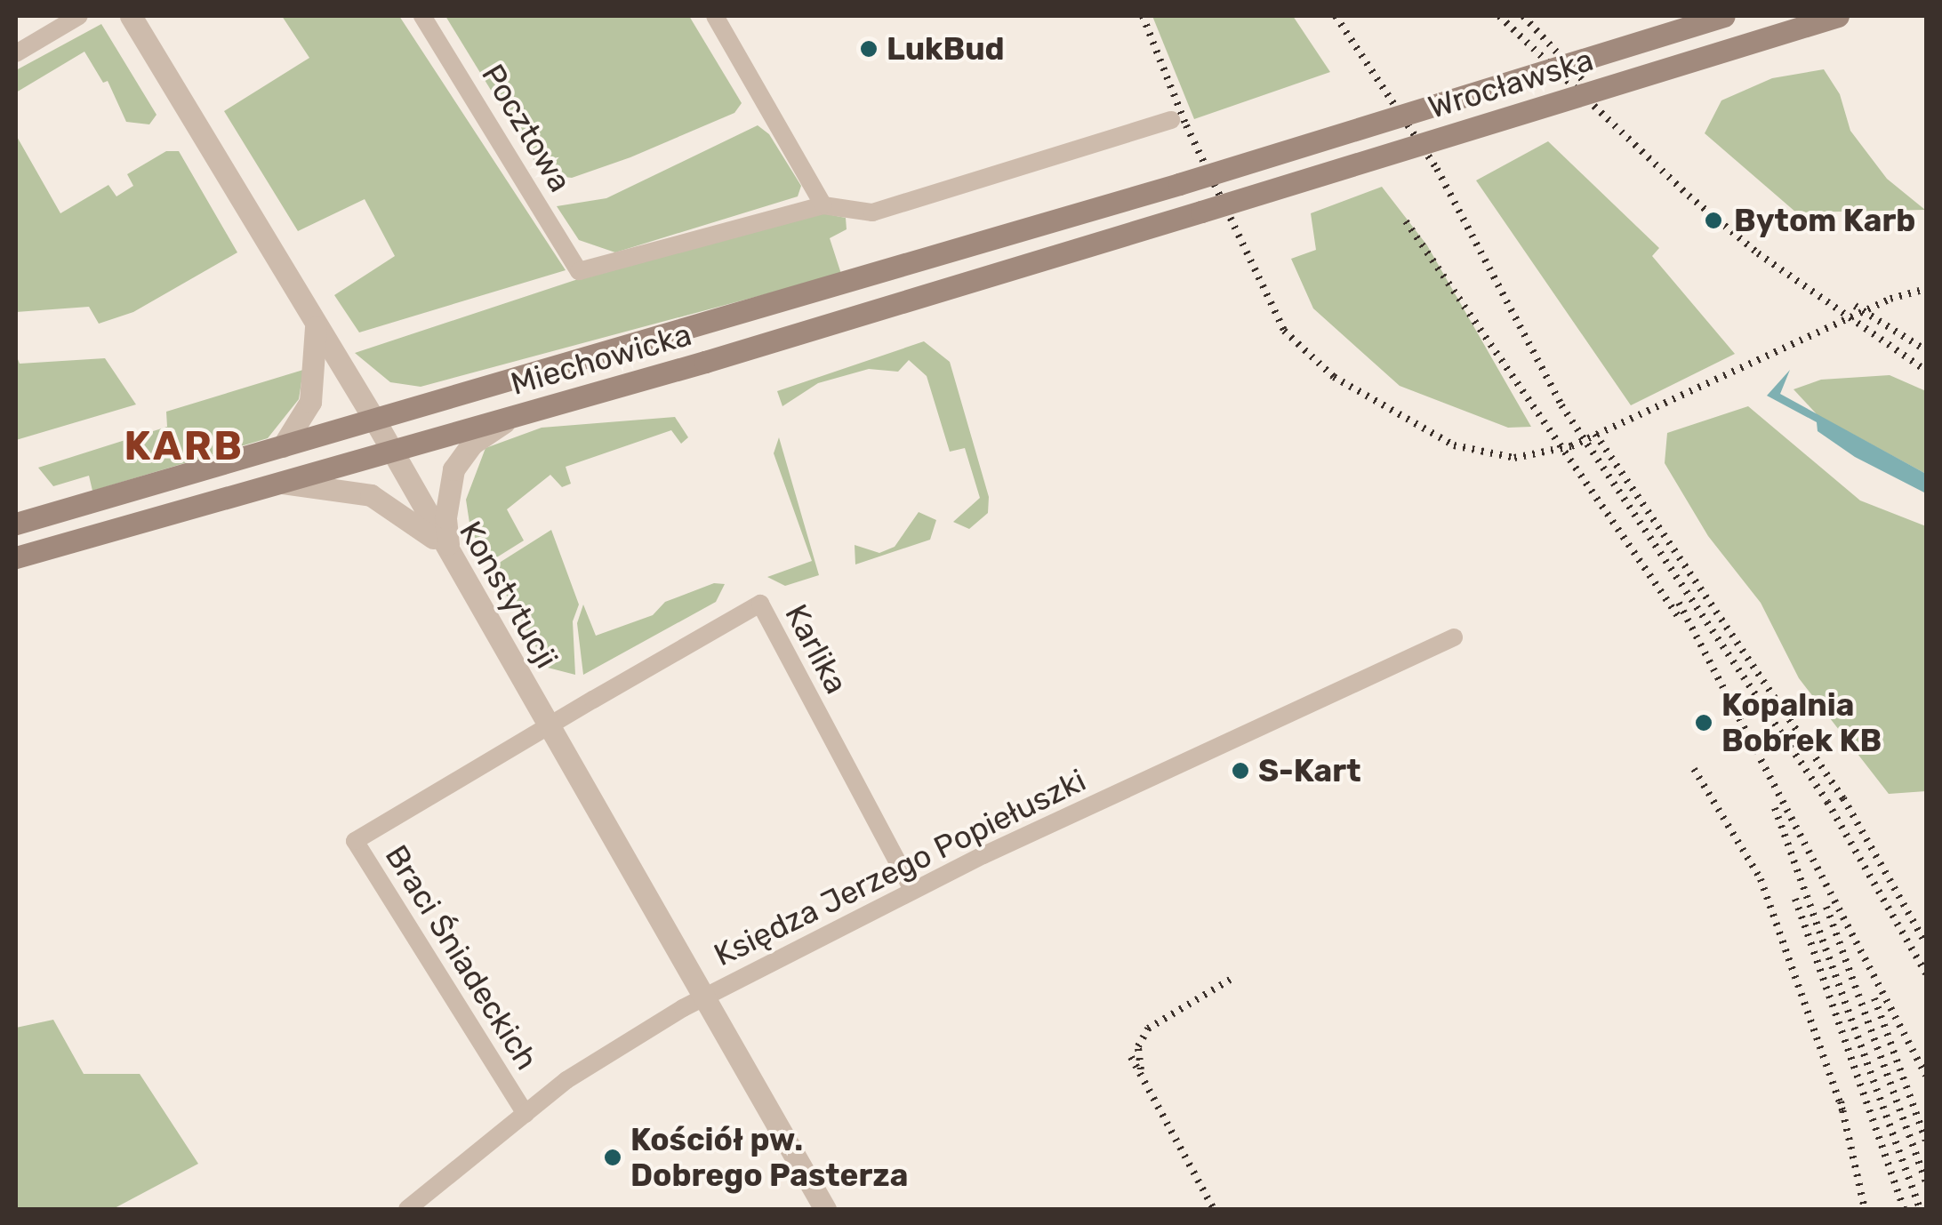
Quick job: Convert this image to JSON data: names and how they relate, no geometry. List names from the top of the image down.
{
  "streets": {
    "main road": ["Wrocławska", "Miechowicka"],
    "street": [
      "Pocztowa",
      "Konstytucji",
      "Karlika",
      "Księdza Jerzego Popiełuszki",
      "Braci Śniadeckich"
    ]
  },
  "crossings": [
    ["Wrocławska", "Miechowicka"],
    ["Miechowicka", "Konstytucji"],
    ["Konstytucji", "Karlika"],
    ["Konstytucji", "Księdza Jerzego Popiełuszki"],
    ["Konstytucji", "Braci Śniadeckich"],
    ["Karlika", "Księdza Jerzego Popiełuszki"],
    ["Karlika", "Braci Śniadeckich"],
    ["Księdza Jerzego Popiełuszki", "Braci Śniadeckich"]
  ],
  "districts": ["KARB"],
  "places": [
    "LukBud",
    "Bytom Karb",
    "Kopalnia Bobrek KB",
    "S-Kart",
    "Kościół pw. Dobrego Pasterza"
  ]
}
